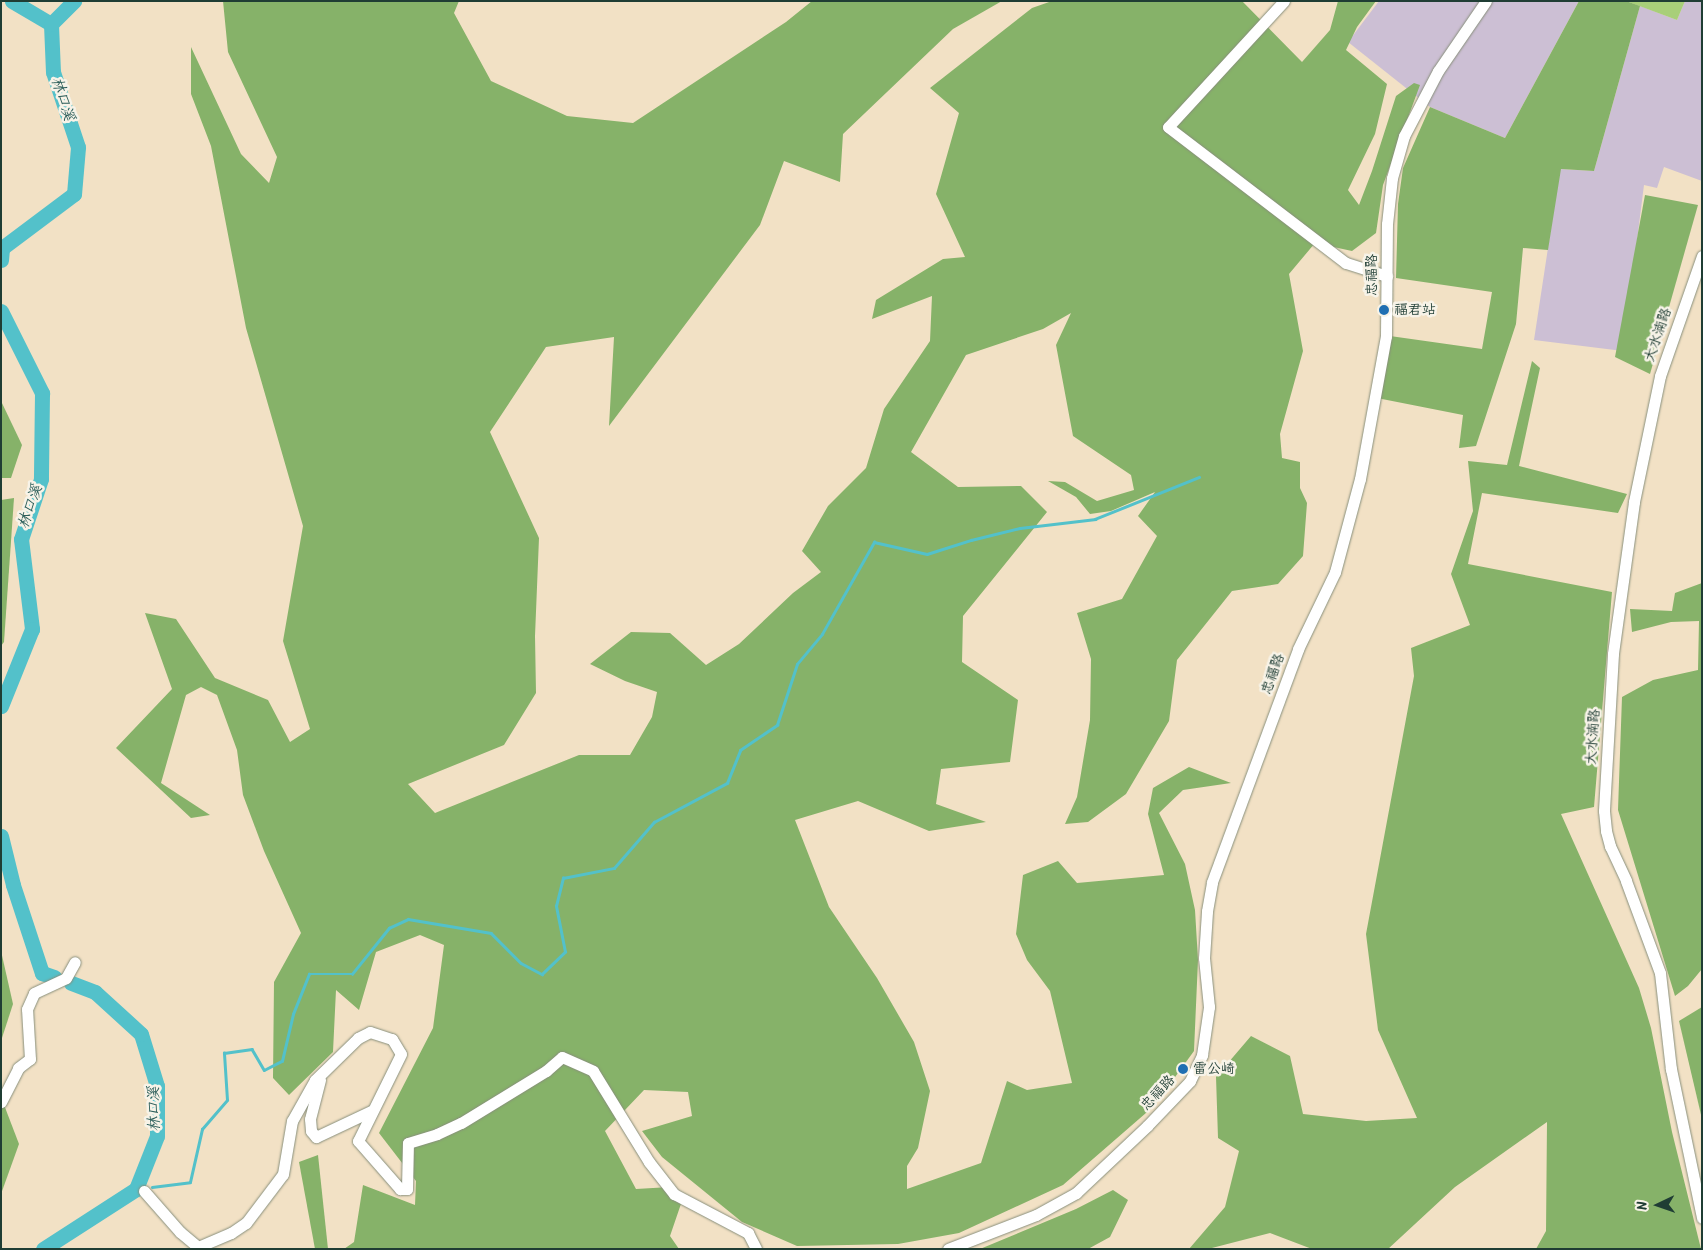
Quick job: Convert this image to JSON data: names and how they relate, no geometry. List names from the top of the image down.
{
  "streets": {
    "street": ["忠福路", "大水湳路"]
  },
  "water": ["林口溪"],
  "places": ["福君站", "雷公崎"],
  "north": "left"
}
